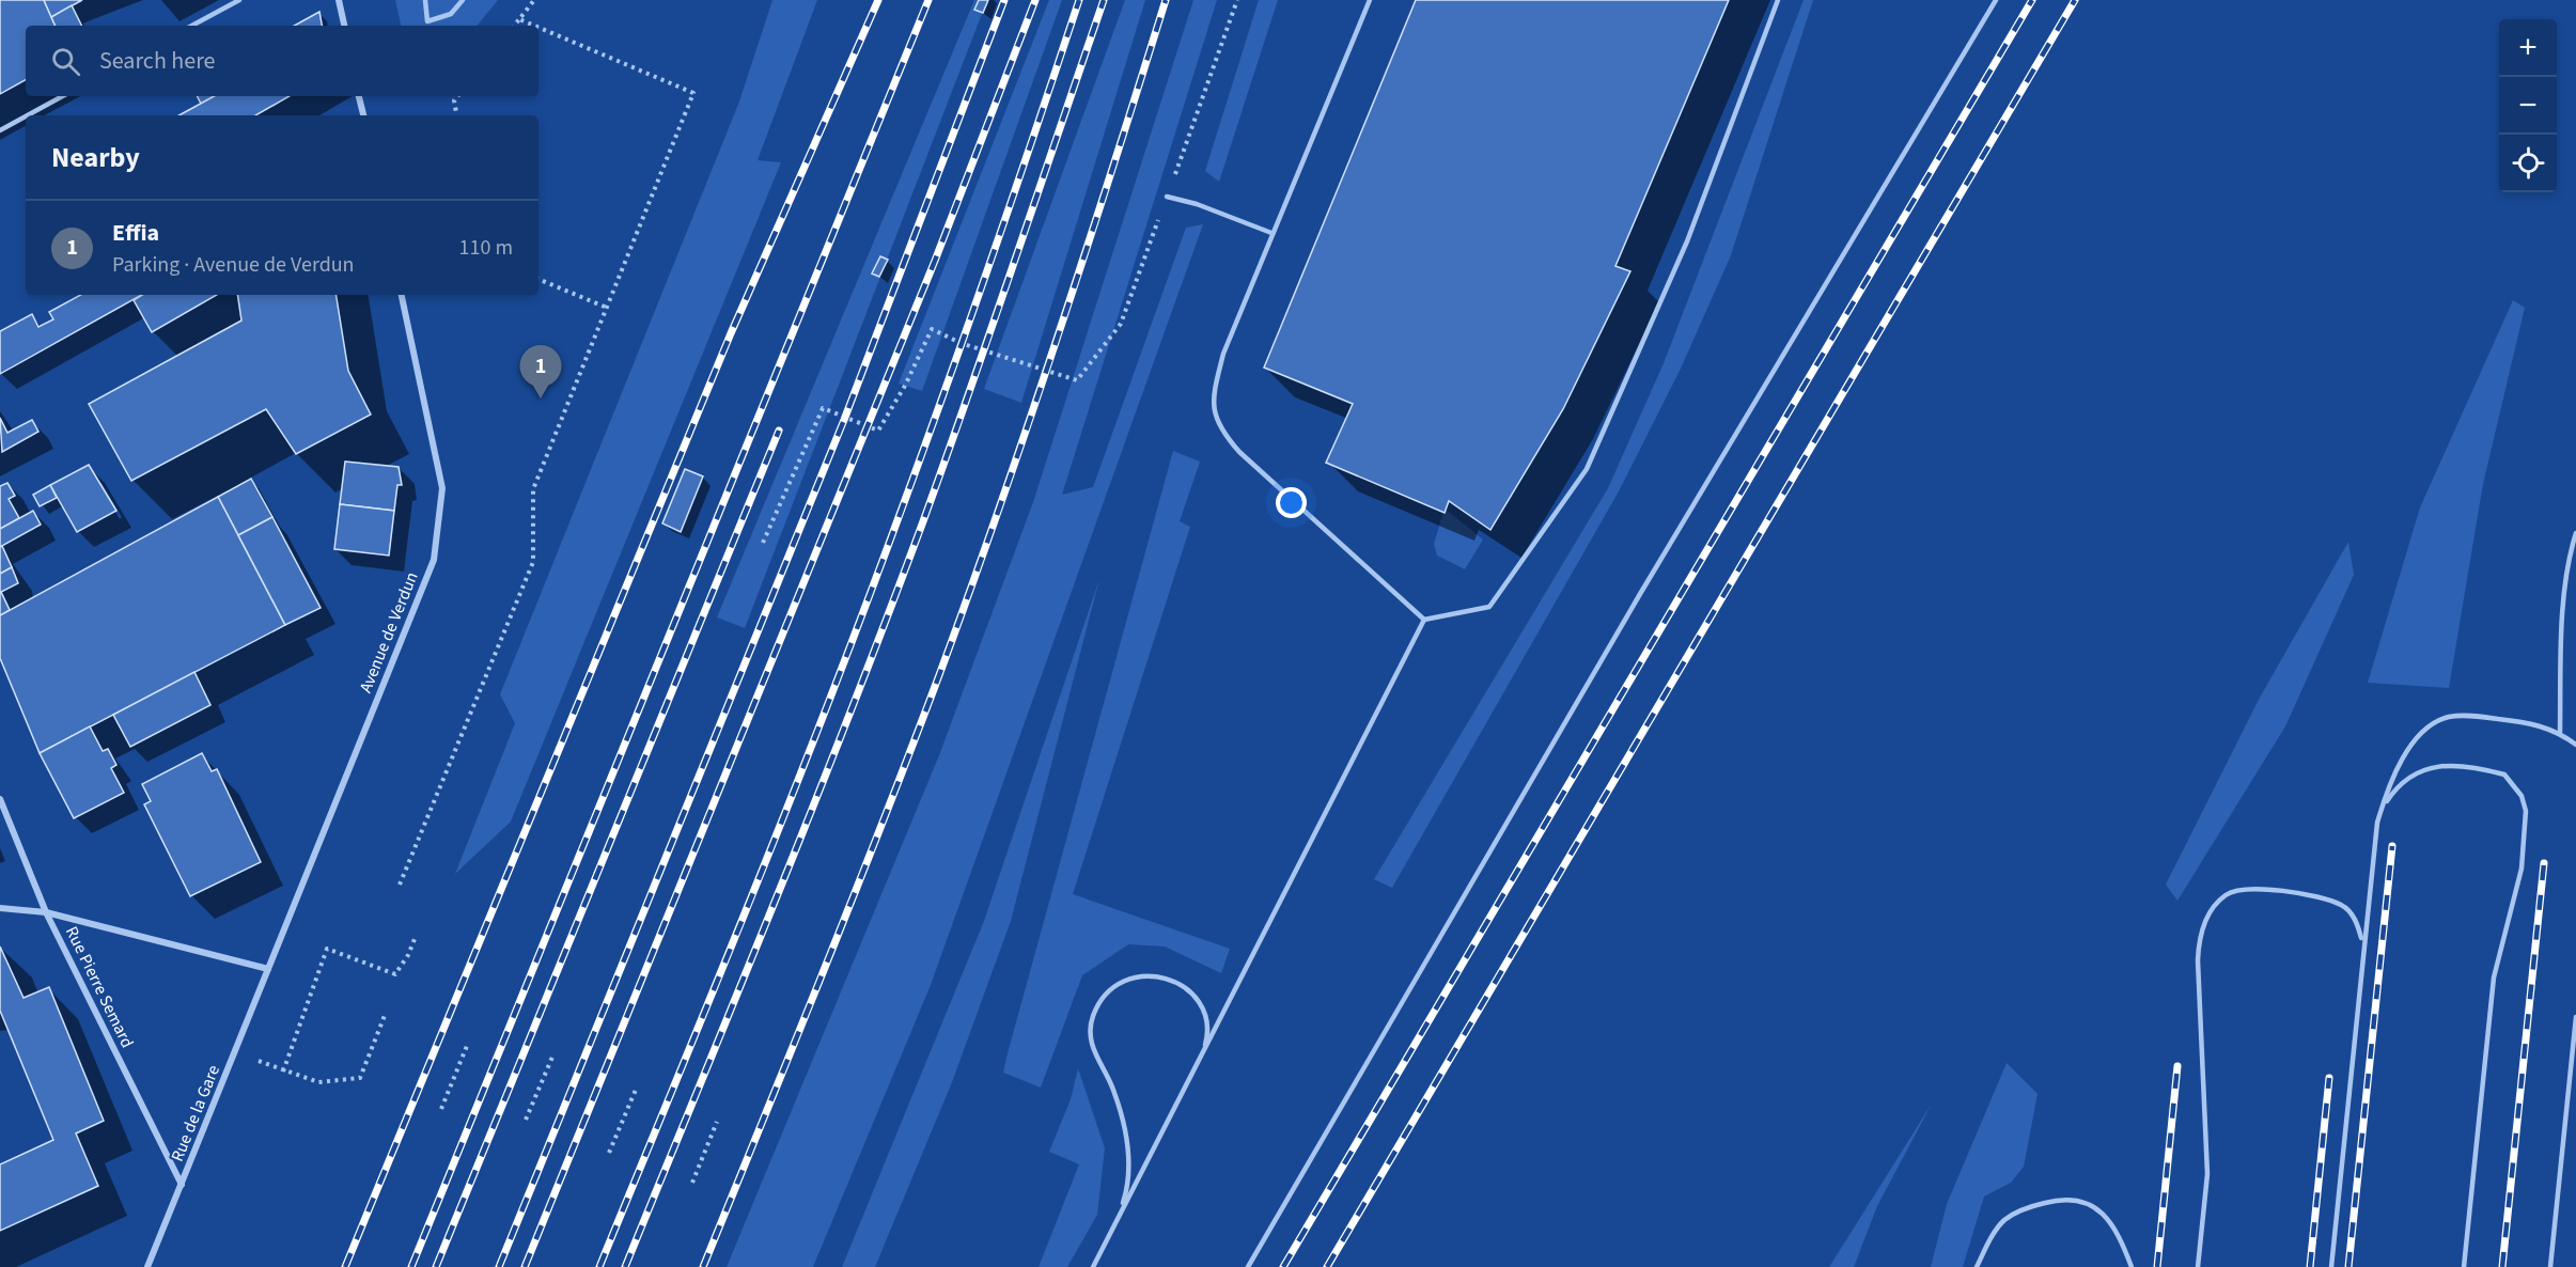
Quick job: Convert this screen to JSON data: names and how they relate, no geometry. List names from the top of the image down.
{
  "streets": {
    "street": ["Avenue de Verdun", "Rue Pierre Semard", "Rue de la Gare"]
  },
  "crossings": [
    ["Avenue de Verdun", "Rue de la Gare"],
    ["Rue Pierre Semard", "Rue de la Gare"]
  ],
  "page": {
    "map_buttons": ["+", "−"],
    "search": "Search here",
    "heading": "Nearby",
    "list": [
      {
        "mark": "1",
        "name": "Effia",
        "note": "Parking · Avenue de Verdun",
        "value": "110 m"
      }
    ],
    "pins": "1"
  }
}
